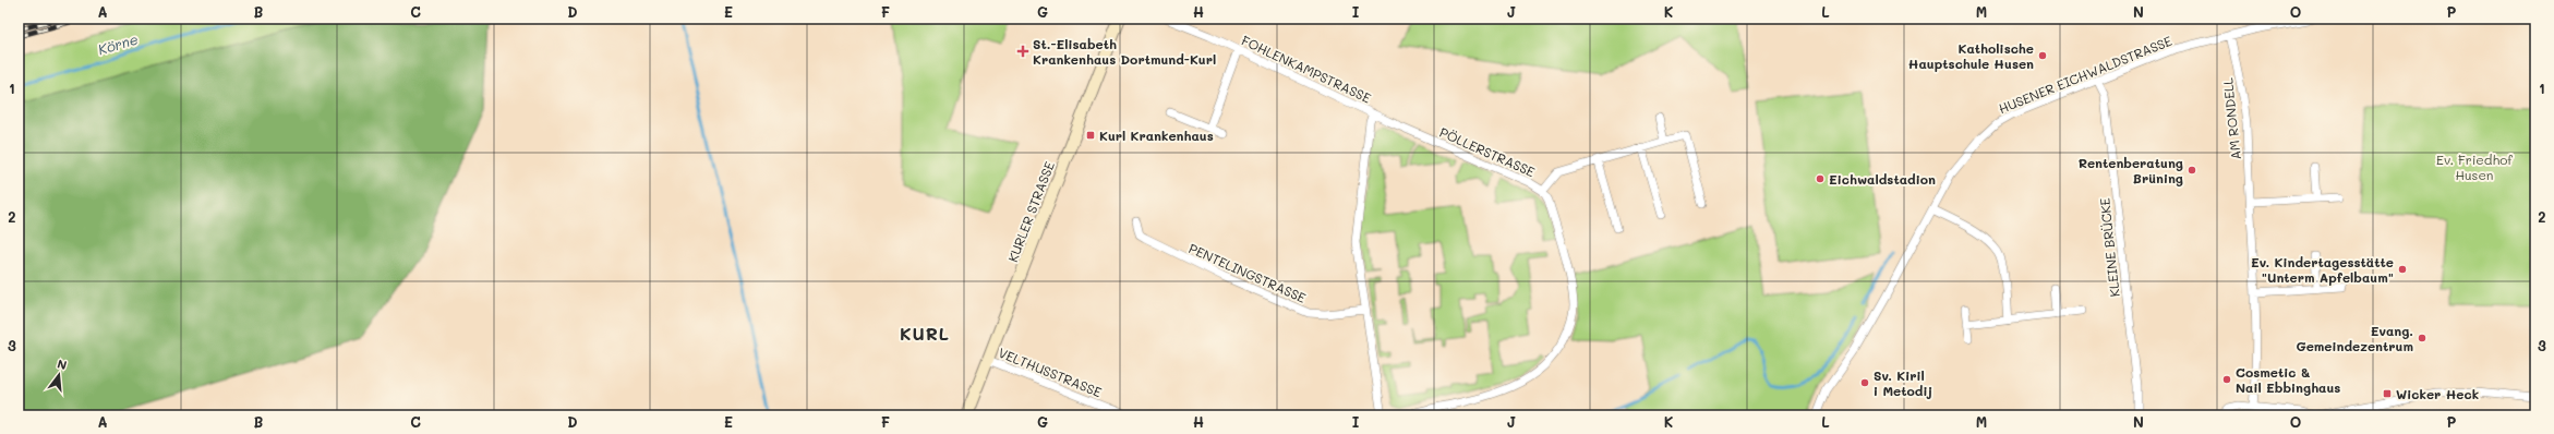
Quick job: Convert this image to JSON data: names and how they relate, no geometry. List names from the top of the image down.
{
  "streets": {
    "main road": ["KURLER STRASSE"],
    "street": [
      "FOHLENKAMPSTRASSE",
      "HUSENER EICHWALDSTRASSE",
      "AM RONDELL",
      "PÖLLERSTRASSE",
      "KLEINE BRÜCKE",
      "PENTELINGSTRASSE",
      "VELTHUSSTRASSE"
    ]
  },
  "crossings": [
    ["FOHLENKAMPSTRASSE", "PÖLLERSTRASSE"],
    ["FOHLENKAMPSTRASSE", "PENTELINGSTRASSE"],
    ["HUSENER EICHWALDSTRASSE", "AM RONDELL"],
    ["HUSENER EICHWALDSTRASSE", "KLEINE BRÜCKE"],
    ["KURLER STRASSE", "VELTHUSSTRASSE"]
  ],
  "districts": ["KURL"],
  "water": ["Körne"],
  "parks": ["Ev. Friedhof Husen"],
  "places": {
    "health": ["St.-Elisabeth Krankenhaus Dortmund-Kurl"],
    "other": [
      "Katholische Hauptschule Husen",
      "Rentenberatung Brüning",
      "Eichwaldstadion",
      "Ev. Kindertagesstätte \"Unterm Apfelbaum\"",
      "Evang. Gemeindezentrum",
      "Cosmetic & Nail Ebbinghaus",
      "Sv. Kiril i Metodij"
    ],
    "transit": ["Kurl Krankenhaus", "Wicker Heck"]
  },
  "north": "top",
  "grid": {
    "columns": [
      "A",
      "B",
      "C",
      "D",
      "E",
      "F",
      "G",
      "H",
      "I",
      "J",
      "K",
      "L",
      "M",
      "N",
      "O",
      "P"
    ],
    "rows": ["1", "2", "3"]
  }
}
